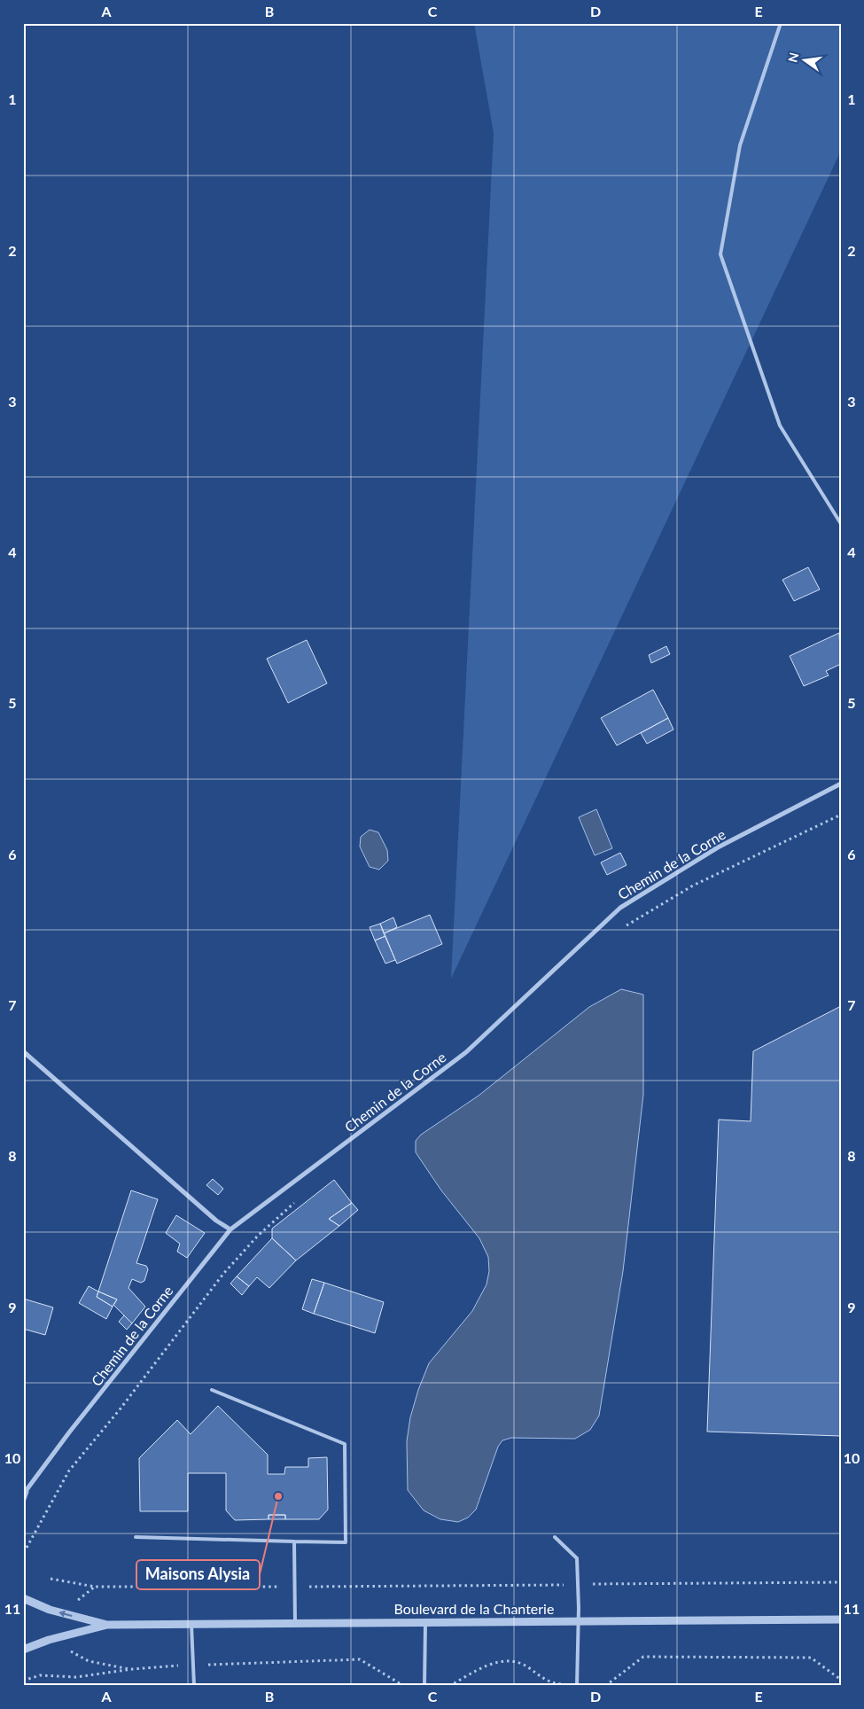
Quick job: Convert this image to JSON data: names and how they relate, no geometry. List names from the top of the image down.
{
  "streets": {
    "street": ["Chemin de la Corne", "Boulevard de la Chanterie"]
  },
  "places": ["Maisons Alysia"],
  "north": "left",
  "grid": {
    "columns": [
      "A",
      "B",
      "C",
      "D",
      "E"
    ],
    "rows": [
      "1",
      "2",
      "3",
      "4",
      "5",
      "6",
      "7",
      "8",
      "9",
      "10",
      "11"
    ]
  }
}
